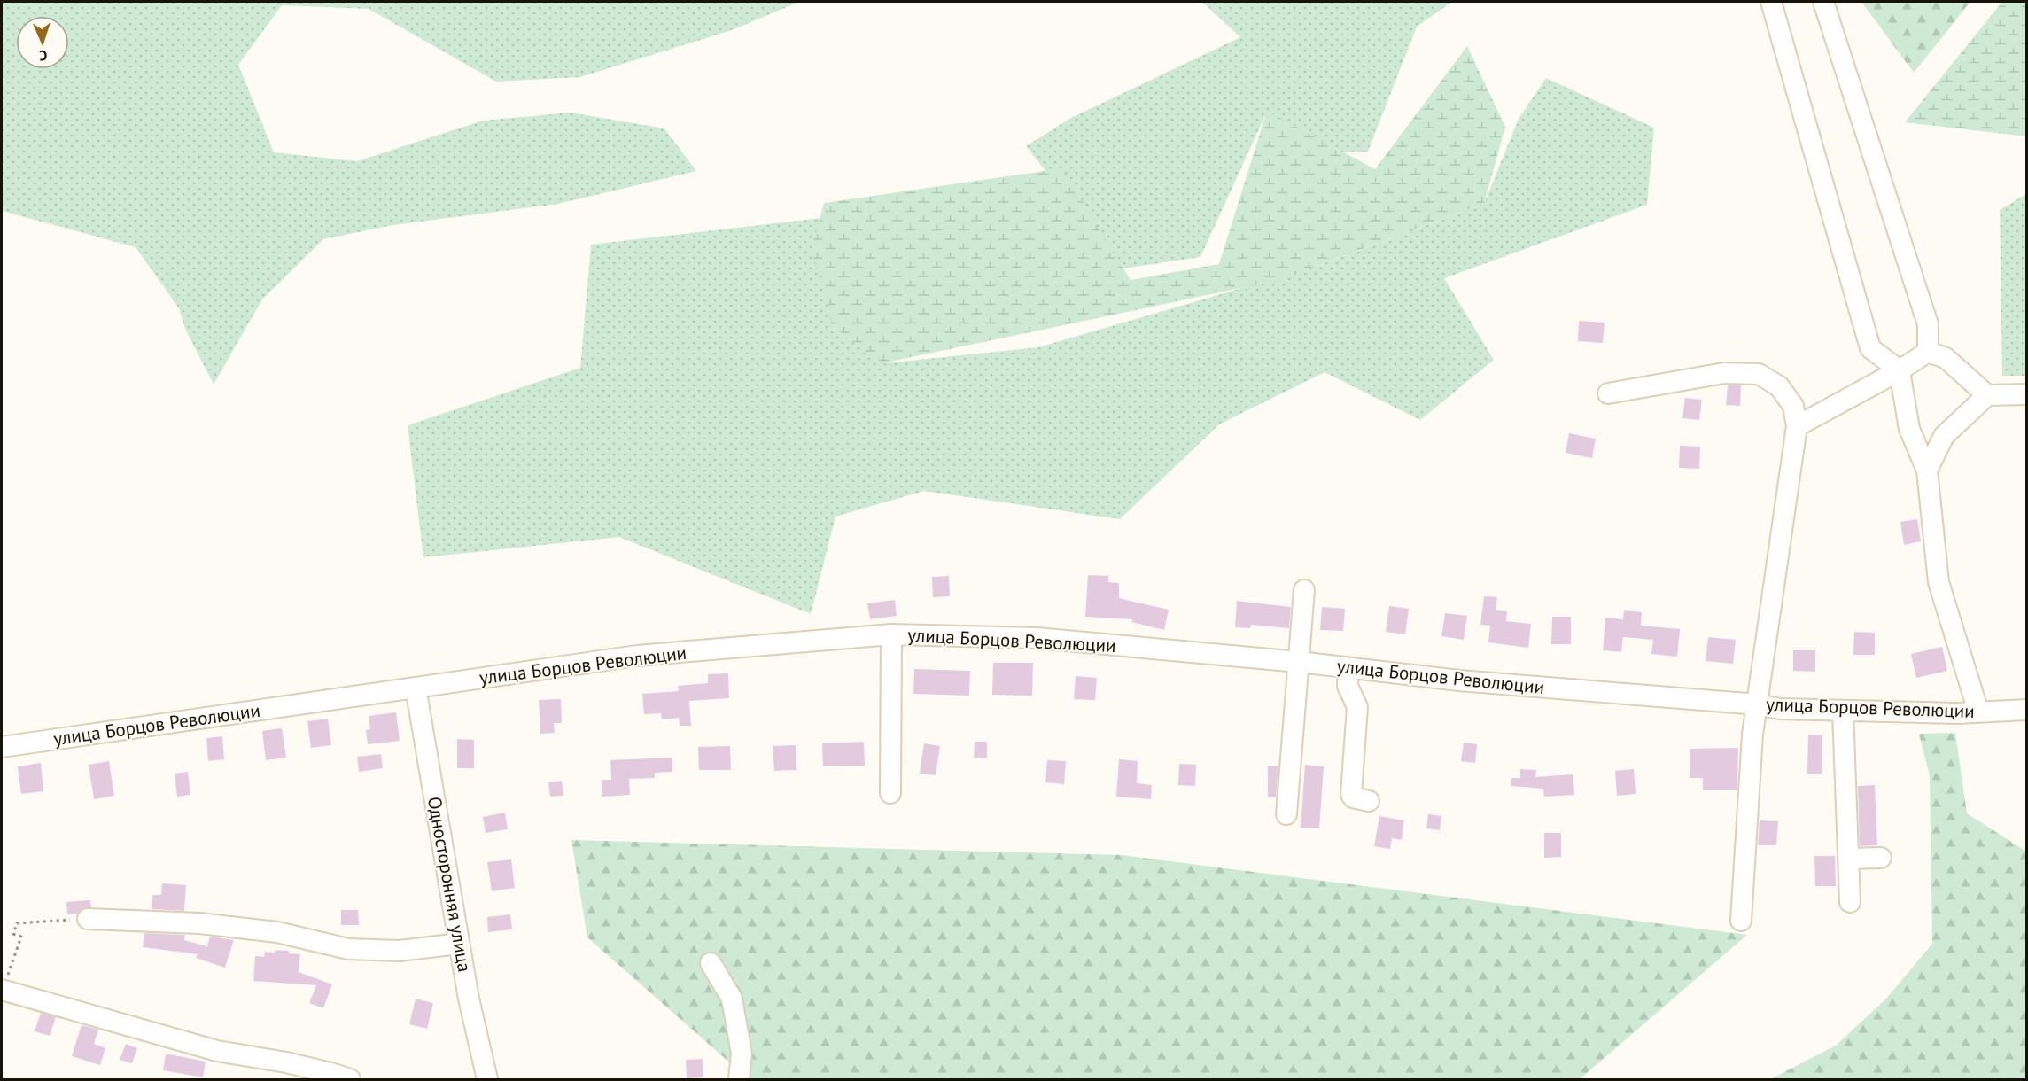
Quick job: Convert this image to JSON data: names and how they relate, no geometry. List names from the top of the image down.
{
  "streets": {
    "street": ["улица Борцов Революции", "Односторонняя улица"]
  },
  "crossings": [
    ["улица Борцов Революции", "Односторонняя улица"]
  ],
  "north": "bottom"
}
